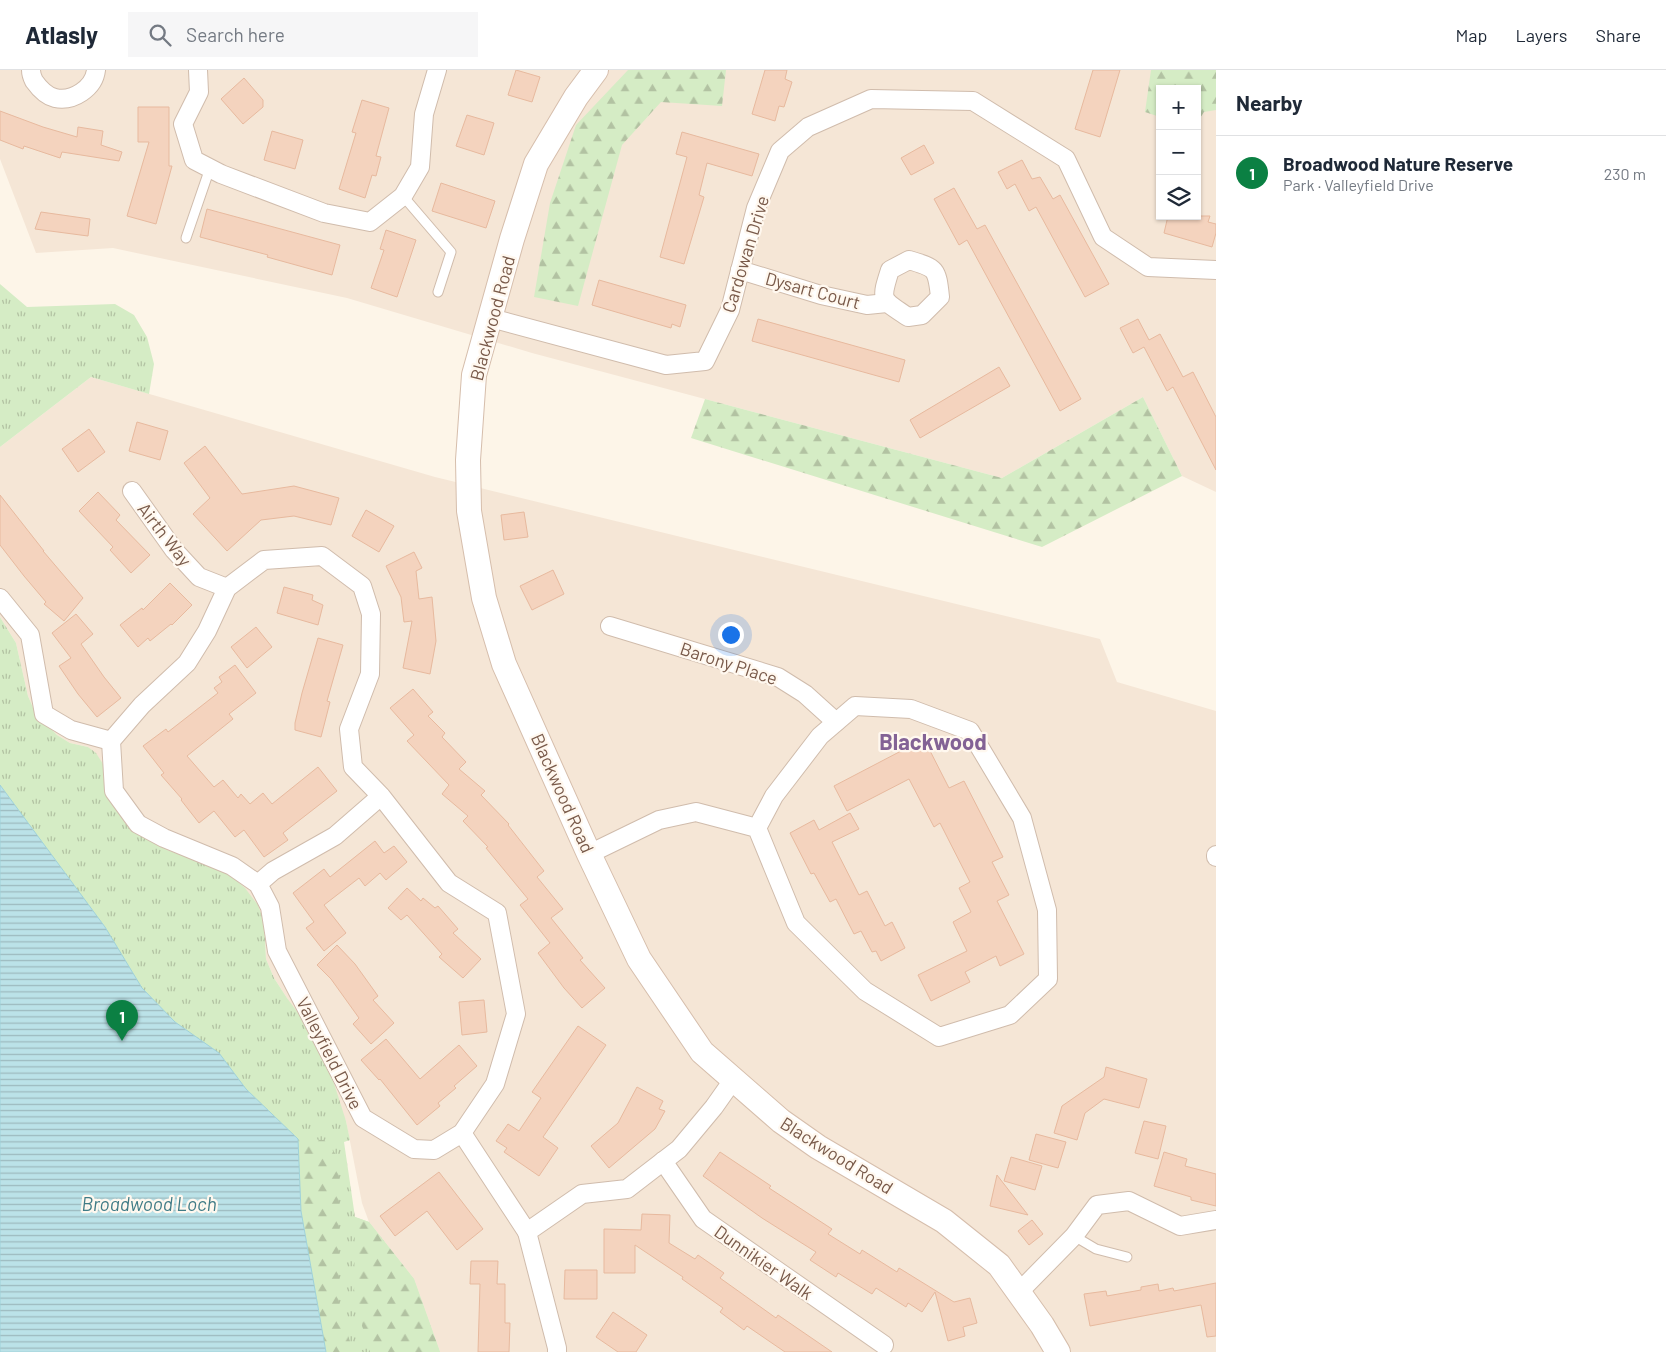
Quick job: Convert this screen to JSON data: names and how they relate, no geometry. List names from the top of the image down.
{
  "streets": {
    "street": [
      "Cardowan Drive",
      "Dysart Court",
      "Blackwood Road",
      "Airth Way",
      "Barony Place",
      "Valleyfield Drive",
      "Dunnikier Walk"
    ]
  },
  "crossings": [
    ["Cardowan Drive", "Dysart Court"],
    ["Cardowan Drive", "Blackwood Road"],
    ["Airth Way", "Valleyfield Drive"]
  ],
  "districts": ["Blackwood"],
  "water": ["Broadwood Loch"],
  "page": {
    "header": "Atlasly",
    "search": "Search here",
    "nav": ["Map", "Layers", "Share"],
    "heading": "Nearby",
    "map_buttons": ["+", "−"],
    "list": [
      {
        "mark": "1",
        "name": "Broadwood Nature Reserve",
        "note": "Park · Valleyfield Drive",
        "value": "230 m"
      }
    ],
    "pins": "1"
  }
}
